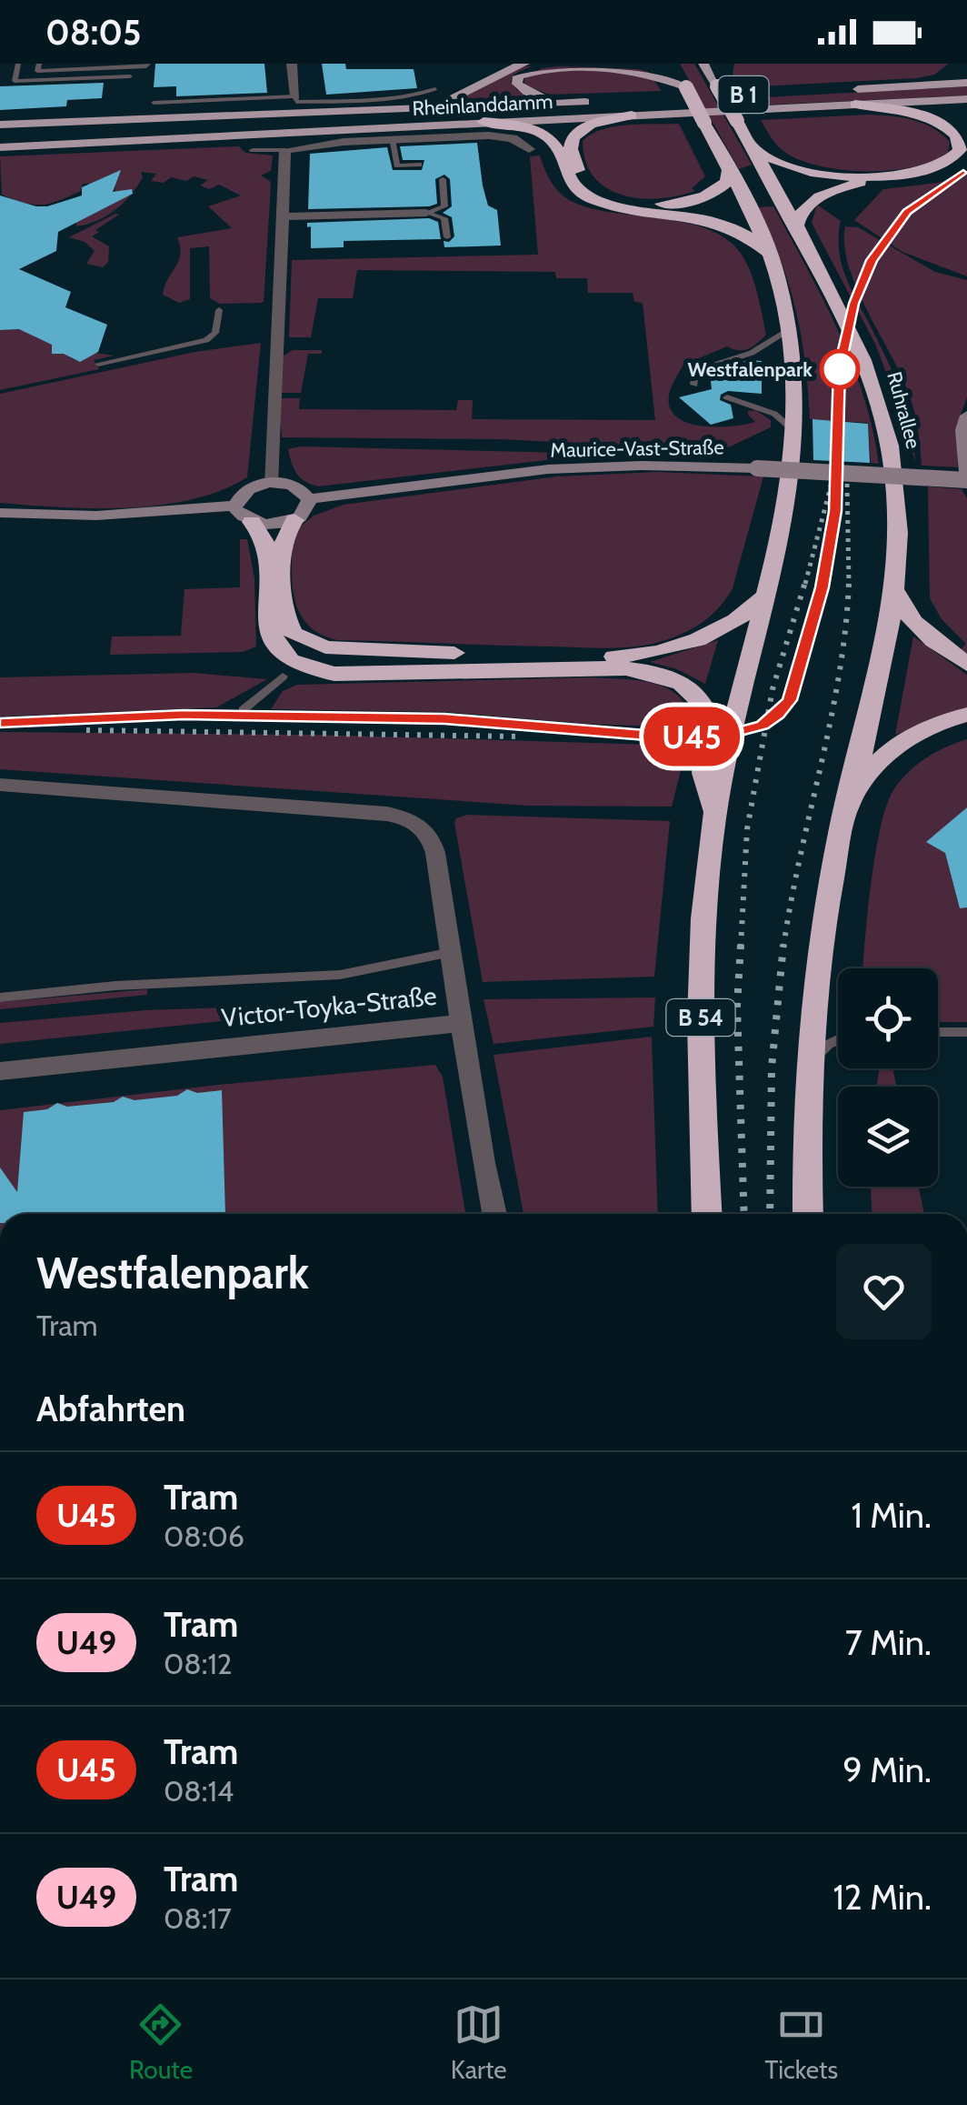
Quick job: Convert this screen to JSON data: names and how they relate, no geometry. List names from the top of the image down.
{
  "streets": {
    "highway": ["Ruhrallee", "B 54"],
    "main road": ["B 1", "Rheinlanddamm", "Maurice-Vast-Straße"],
    "street": ["Victor-Toyka-Straße"]
  },
  "places": ["Westfalenpark"],
  "lines": ["tram line U45"],
  "page": {
    "status": "08:05",
    "on_map": "U45",
    "heading": [
      ["Westfalenpark", "Tram"],
      "Abfahrten"
    ],
    "list": [
      {
        "mark": "U45",
        "name": "Tram",
        "note": "08:06",
        "value": "1 Min."
      },
      {
        "mark": "U49",
        "name": "Tram",
        "note": "08:12",
        "value": "7 Min."
      },
      {
        "mark": "U45",
        "name": "Tram",
        "note": "08:14",
        "value": "9 Min."
      },
      {
        "mark": "U49",
        "name": "Tram",
        "note": "08:17",
        "value": "12 Min."
      }
    ],
    "tabs": ["Route", "Karte", "Tickets"]
  }
}
